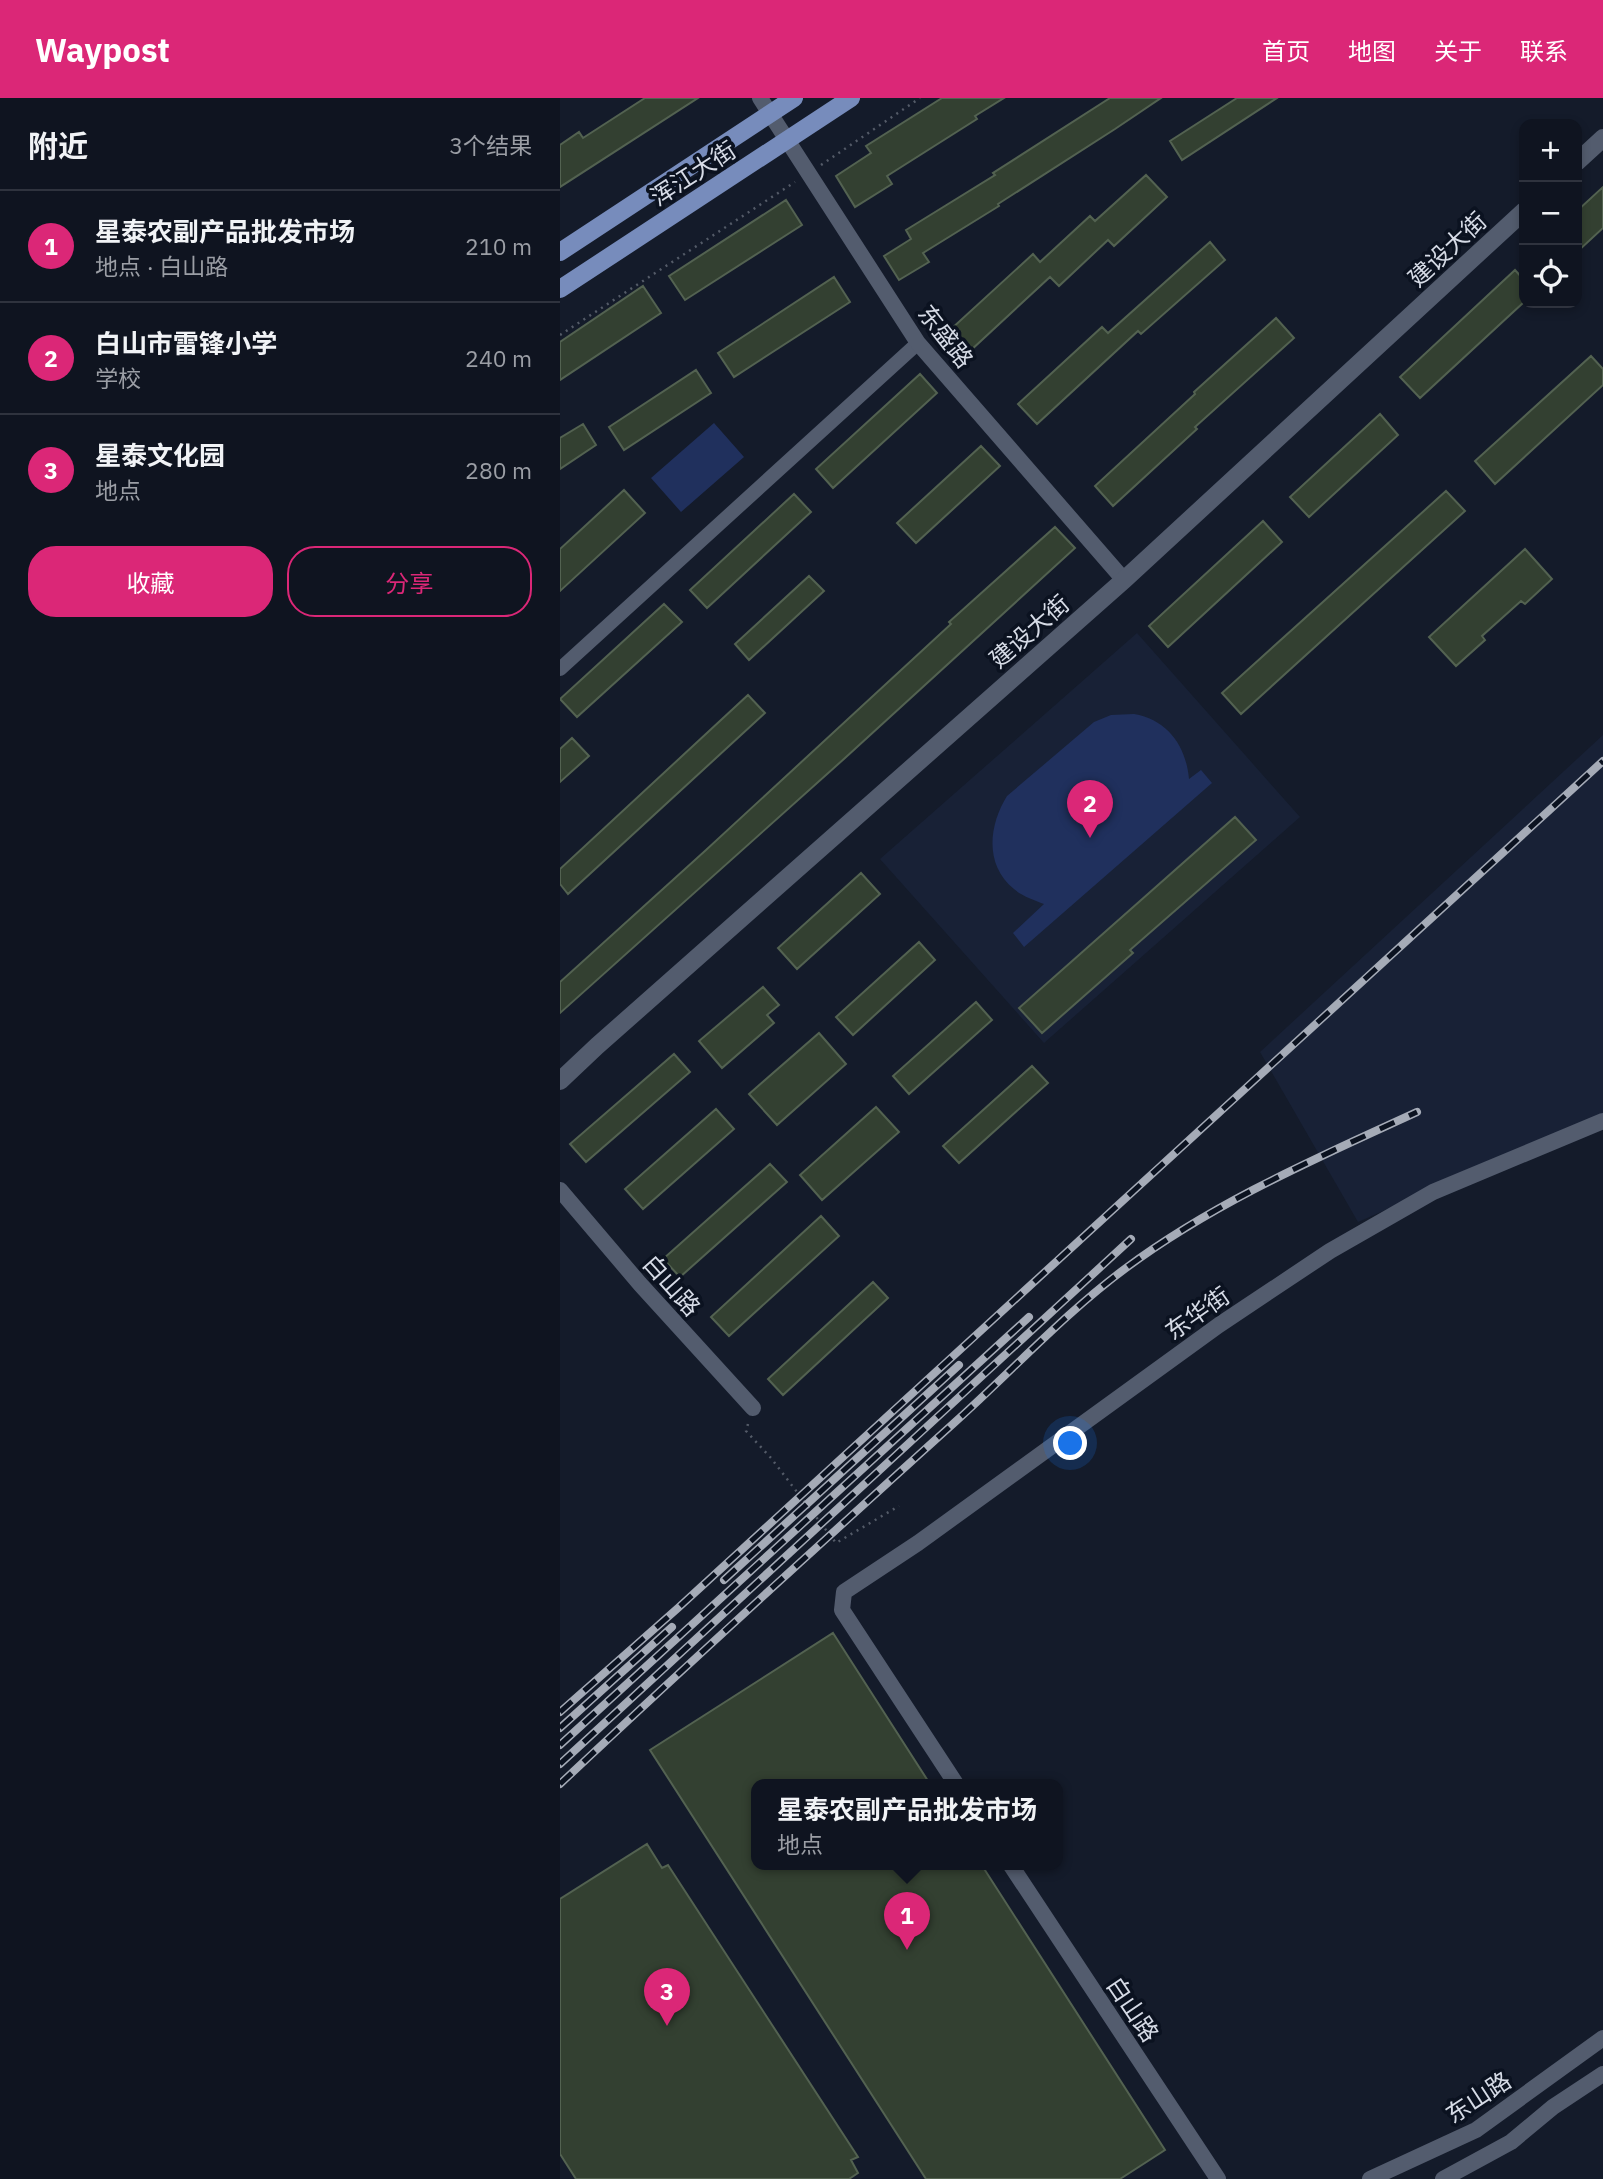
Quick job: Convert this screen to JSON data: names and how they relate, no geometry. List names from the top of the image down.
{
  "streets": {
    "main road": ["浑江大街", "建设大街"],
    "street": [
      "东盛路",
      "白山路",
      "东华街",
      "东山路"
    ]
  },
  "crossings": [
    ["浑江大街", "东盛路"],
    ["建设大街", "东盛路"]
  ],
  "page": {
    "header": "Waypost",
    "nav": [
      "首页",
      "地图",
      "关于",
      "联系"
    ],
    "heading": ["附近", "3个结果"],
    "map_buttons": ["+", "−"],
    "list": [
      {
        "mark": "1",
        "name": "星泰农副产品批发市场",
        "note": "地点 · 白山路",
        "value": "210 m"
      },
      {
        "mark": "2",
        "name": "白山市雷锋小学",
        "note": "学校",
        "value": "240 m"
      },
      {
        "mark": "3",
        "name": "星泰文化园",
        "note": "地点",
        "value": "280 m"
      }
    ],
    "buttons": ["收藏", "分享"],
    "pins": ["2", "1", "3"],
    "popup": ["星泰农副产品批发市场", "地点"]
  }
}
